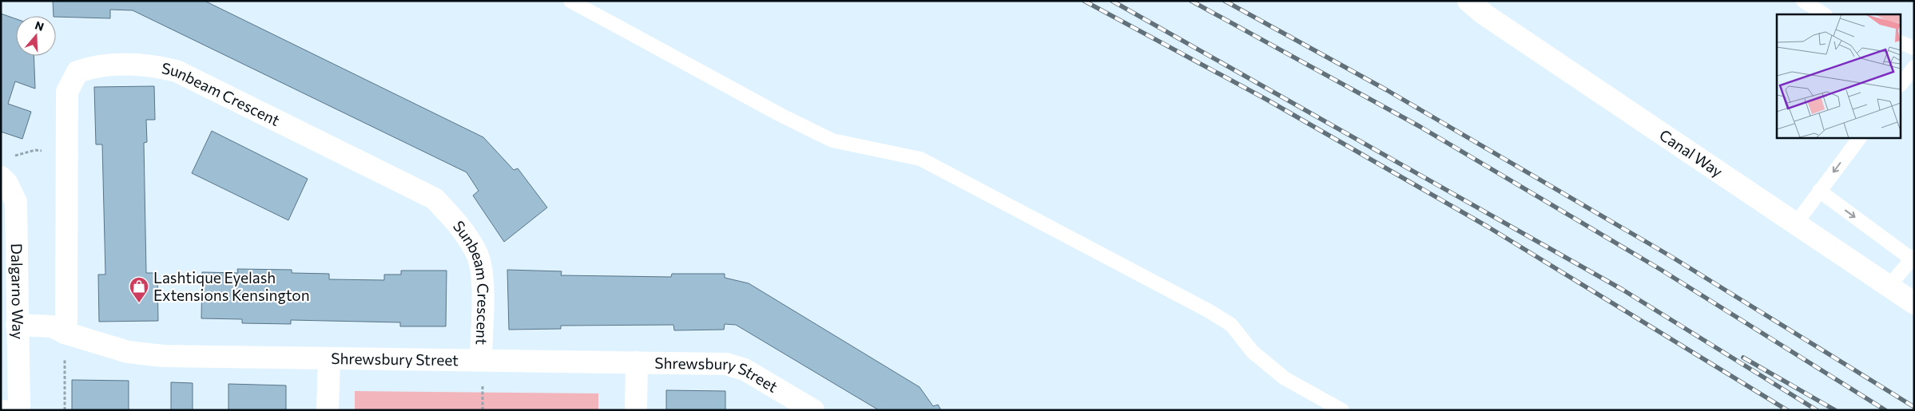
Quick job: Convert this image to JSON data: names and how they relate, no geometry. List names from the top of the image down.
{
  "streets": {
    "street": [
      "Sunbeam Crescent",
      "Canal Way",
      "Dalgarno Way",
      "Shrewsbury Street"
    ]
  },
  "crossings": [
    ["Sunbeam Crescent", "Shrewsbury Street"],
    ["Dalgarno Way", "Shrewsbury Street"]
  ],
  "places": {
    "shop": ["Lashtique Eyelash Extensions Kensington"]
  },
  "north": "top"
}
